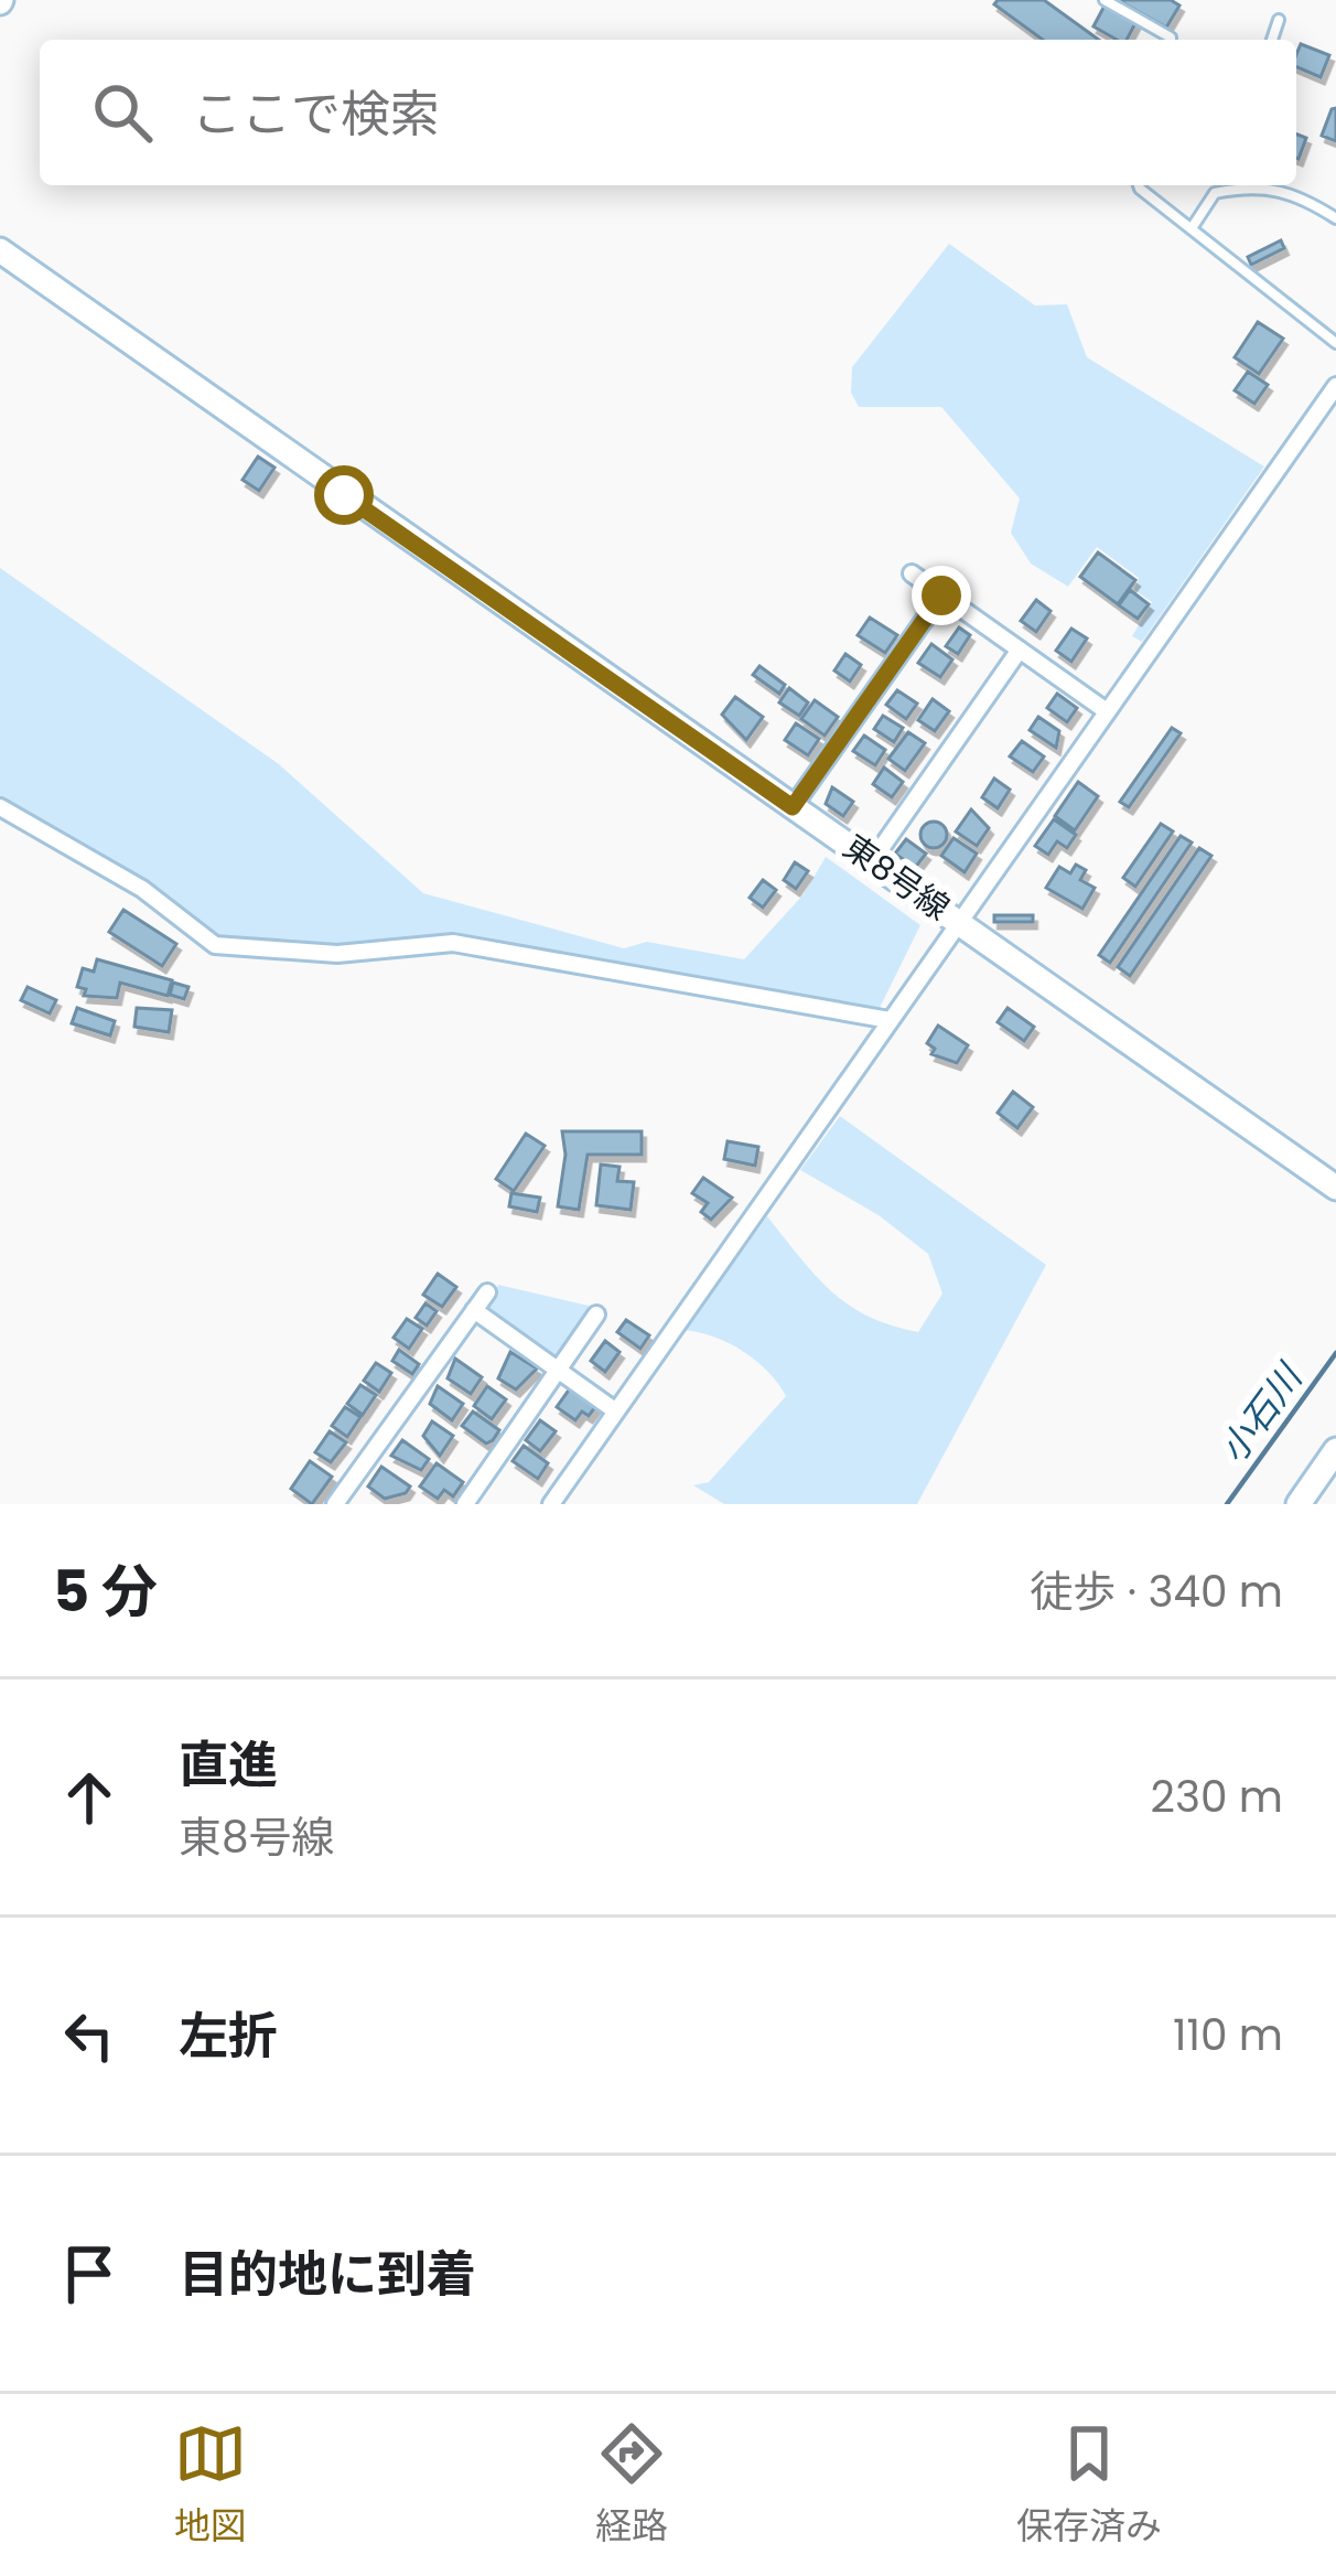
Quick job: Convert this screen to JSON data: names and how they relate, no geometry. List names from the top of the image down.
{
  "streets": {
    "street": ["東8号線"]
  },
  "water": ["小石川"],
  "page": {
    "search": "ここで検索",
    "heading": ["5 分", "徒歩 · 340 m"],
    "list": [
      ["直進", "東8号線", "230 m"],
      ["左折", "110 m"],
      "目的地に到着"
    ],
    "nav": ["地図", "経路", "保存済み"]
  }
}
